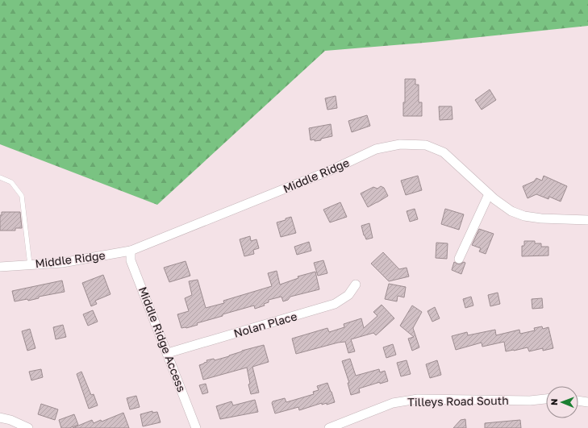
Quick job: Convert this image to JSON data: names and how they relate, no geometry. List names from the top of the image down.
{
  "streets": {
    "street": [
      "Middle Ridge",
      "Nolan Place",
      "Middle Ridge Access",
      "Tilleys Road South"
    ]
  },
  "crossings": [
    ["Middle Ridge", "Middle Ridge Access"],
    ["Nolan Place", "Middle Ridge Access"]
  ],
  "north": "left"
}
